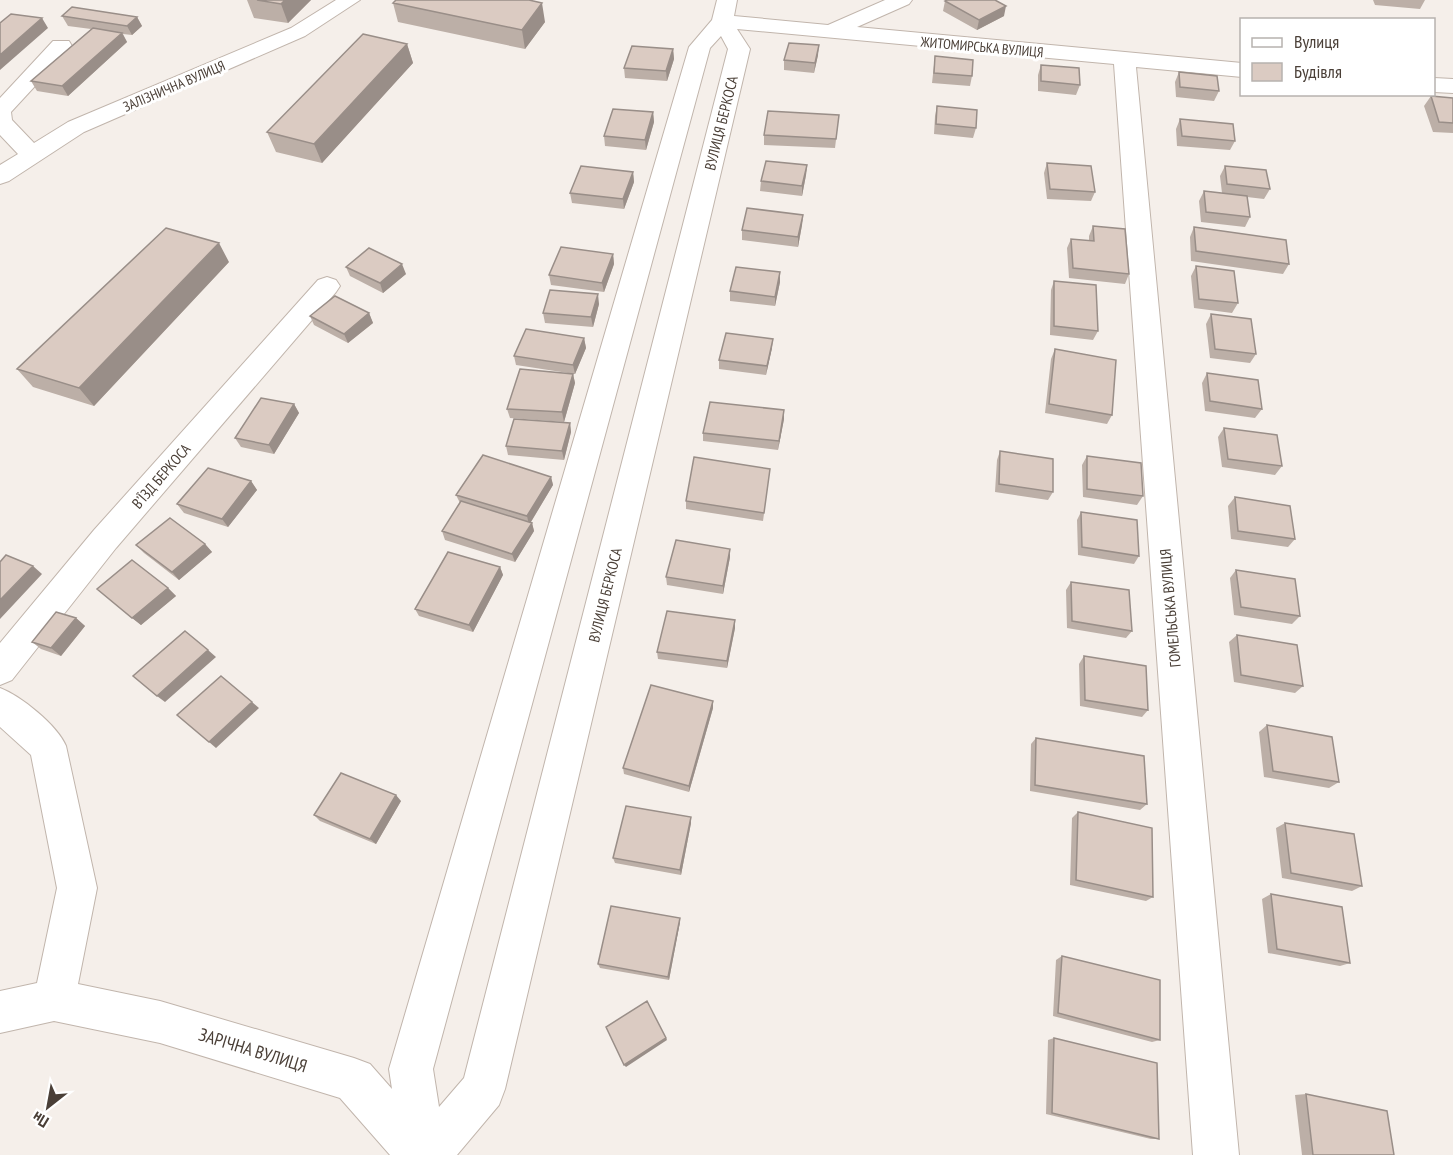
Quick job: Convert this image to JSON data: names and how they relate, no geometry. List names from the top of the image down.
{
  "streets": {
    "street": [
      "ЖИТОМИРСЬКА ВУЛИЦЯ",
      "ЗАЛІЗНИЧНА ВУЛИЦЯ",
      "ВУЛИЦЯ БЕРКОСА",
      "В’ЇЗД БЕРКОСА",
      "ГОМЕЛЬСЬКА ВУЛИЦЯ",
      "ЗАРІЧНА ВУЛИЦЯ"
    ]
  },
  "crossings": [
    ["ЖИТОМИРСЬКА ВУЛИЦЯ", "ВУЛИЦЯ БЕРКОСА"],
    ["ЖИТОМИРСЬКА ВУЛИЦЯ", "ГОМЕЛЬСЬКА ВУЛИЦЯ"]
  ],
  "legend": ["Вулиця", "Будівля"],
  "north": "bottom left"
}
